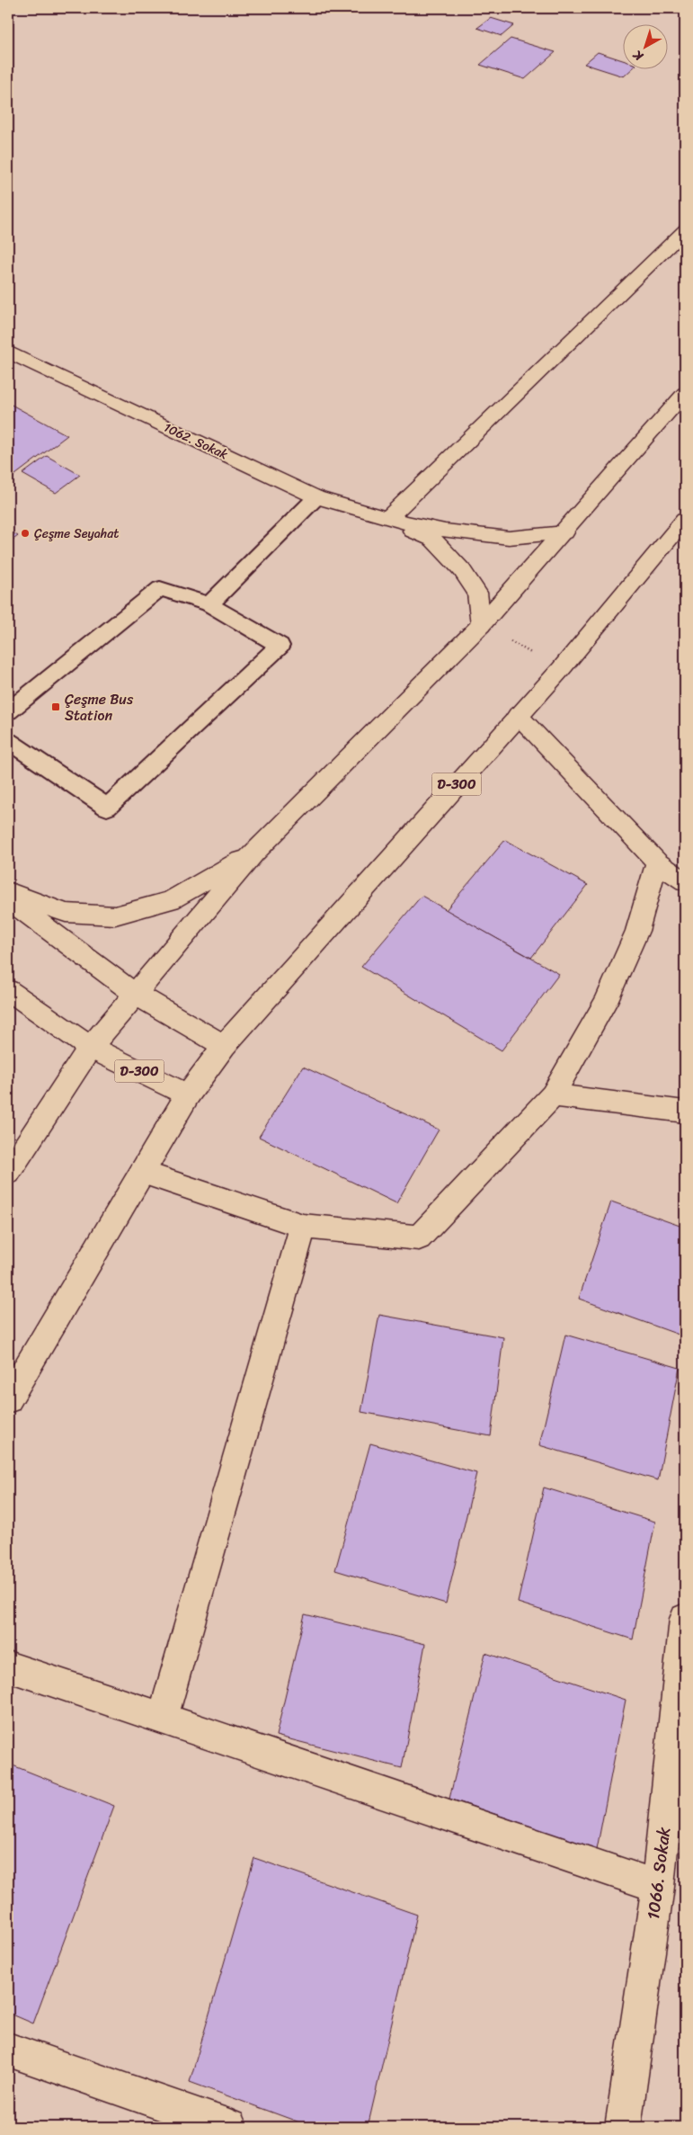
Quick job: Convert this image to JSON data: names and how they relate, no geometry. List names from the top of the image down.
{
  "streets": {
    "main road": ["1062. Sokak", "D-300", "1066. Sokak"]
  },
  "places": {
    "other": ["Çeşme Seyahat"],
    "transit": ["Çeşme Bus Station"]
  },
  "north": "bottom left"
}
